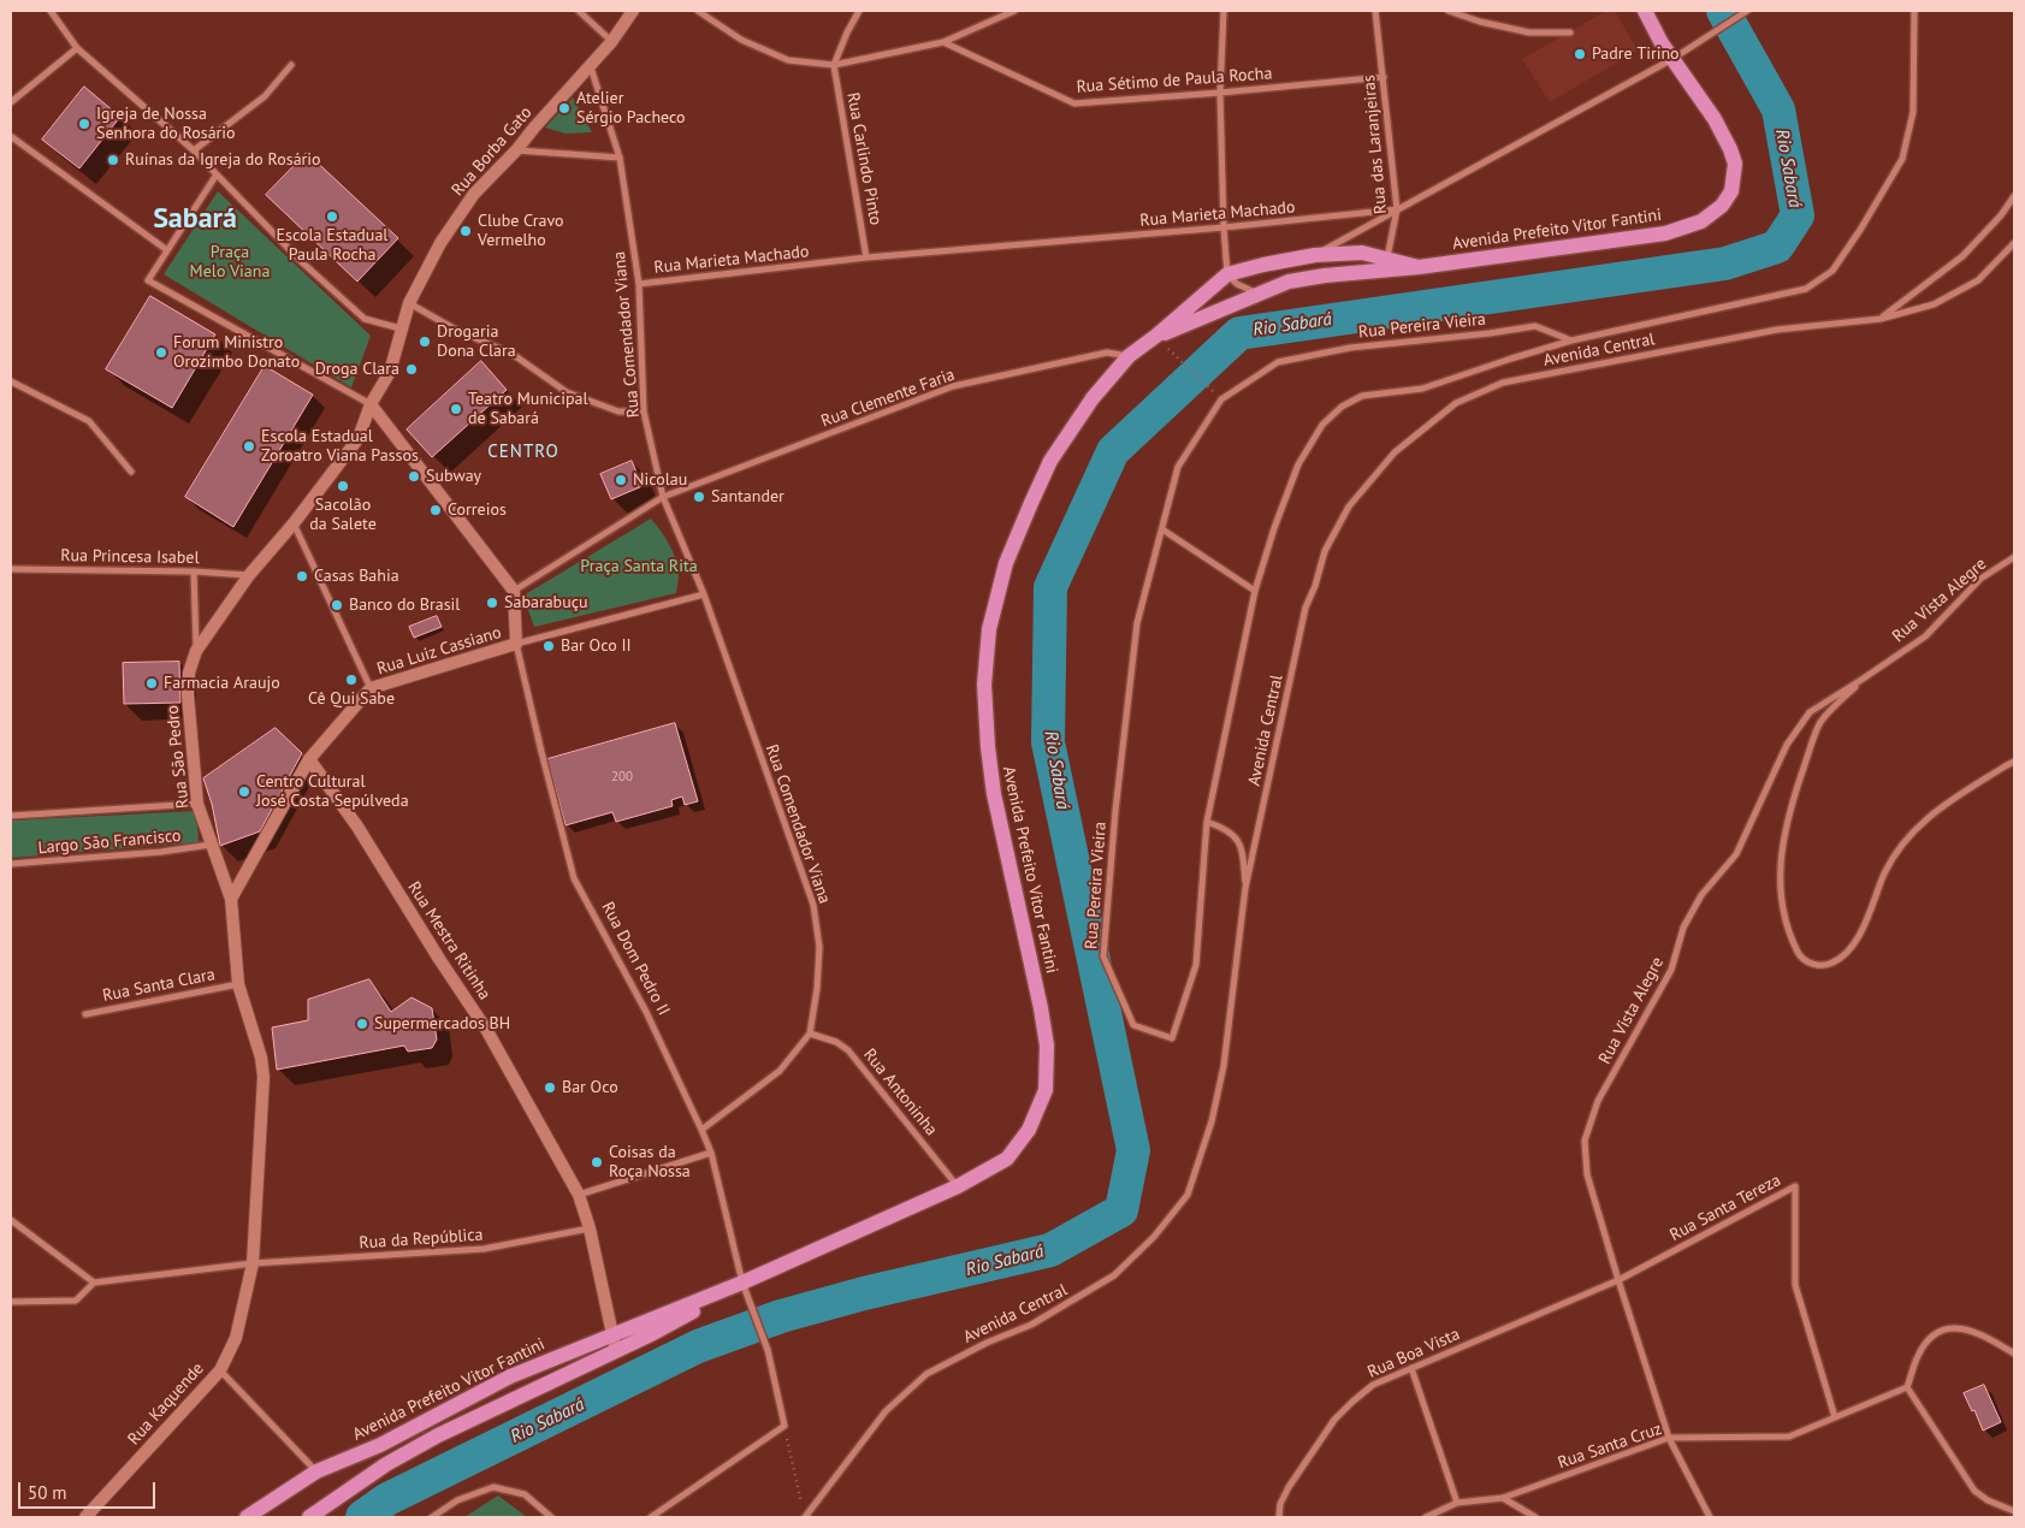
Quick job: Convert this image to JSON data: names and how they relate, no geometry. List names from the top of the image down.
{
  "streets": {
    "main road": [
      "Rua Borba Gato",
      "Avenida Prefeito Vitor Fantini",
      "Rua Luiz Cassiano",
      "Rua São Pedro",
      "Rua Mestra Ritinha",
      "Rua Kaquende"
    ],
    "street": [
      "Rua Sétimo de Paula Rocha",
      "Rua das Laranjeiras",
      "Rua Carlindo Pinto",
      "Rua Marieta Machado",
      "Rua Pereira Vieira",
      "Rua Comendador Viana",
      "Avenida Central",
      "Rua Clemente Faria",
      "Rua Princesa Isabel",
      "Rua Vista Alegre",
      "Largo São Francisco",
      "Rua Dom Pedro II",
      "Rua Santa Clara",
      "Rua Antoninha",
      "Rua Santa Tereza",
      "Rua da República",
      "Rua Boa Vista",
      "Rua Santa Cruz"
    ]
  },
  "crossings": [
    ["Rua Sétimo de Paula Rocha", "Rua das Laranjeiras"],
    ["Rua das Laranjeiras", "Rua Marieta Machado"],
    ["Rua das Laranjeiras", "Avenida Prefeito Vitor Fantini"],
    ["Rua Borba Gato", "Rua Comendador Viana"],
    ["Rua Carlindo Pinto", "Rua Marieta Machado"],
    ["Rua Marieta Machado", "Avenida Prefeito Vitor Fantini"],
    ["Rua Marieta Machado", "Rua Comendador Viana"],
    ["Avenida Prefeito Vitor Fantini", "Rua Clemente Faria"],
    ["Avenida Prefeito Vitor Fantini", "Rua Mestra Ritinha"],
    ["Avenida Prefeito Vitor Fantini", "Rua Dom Pedro II"],
    ["Avenida Prefeito Vitor Fantini", "Rua Antoninha"],
    ["Rua Comendador Viana", "Rua Clemente Faria"],
    ["Rua Comendador Viana", "Rua Dom Pedro II"],
    ["Rua Comendador Viana", "Rua Antoninha"],
    ["Rua Princesa Isabel", "Rua São Pedro"],
    ["Rua Vista Alegre", "Rua Santa Tereza"],
    ["Rua Vista Alegre", "Rua Boa Vista"],
    ["Rua Vista Alegre", "Rua Santa Cruz"],
    ["Rua Luiz Cassiano", "Rua São Pedro"],
    ["Rua Luiz Cassiano", "Rua Mestra Ritinha"],
    ["Rua Luiz Cassiano", "Rua Dom Pedro II"],
    ["Rua São Pedro", "Largo São Francisco"],
    ["Rua São Pedro", "Rua Santa Clara"],
    ["Rua São Pedro", "Rua da República"],
    ["Rua São Pedro", "Rua Kaquende"],
    ["Rua Mestra Ritinha", "Rua da República"],
    ["Rua Santa Tereza", "Rua Boa Vista"],
    ["Rua Santa Tereza", "Rua Santa Cruz"],
    ["Rua da República", "Rua Kaquende"]
  ],
  "districts": ["Sabará", "CENTRO"],
  "water": ["Rio Sabará"],
  "parks": ["Praça Melo Viana", "Praça Santa Rita"],
  "places": [
    "Padre Tirino",
    "Atelier Sérgio Pacheco",
    "Igreja de Nossa Senhora do Rosário",
    "Ruínas da Igreja do Rosário",
    "Escola Estadual Paula Rocha",
    "Clube Cravo Vermelho",
    "Drogaria Dona Clara",
    "Forum Ministro Orozimbo Donato",
    "Droga Clara",
    "Teatro Municipal de Sabará",
    "Escola Estadual Zoroatro Viana Passos",
    "Subway",
    "Nicolau",
    "Sacolão da Salete",
    "Santander",
    "Correios",
    "Casas Bahia",
    "Sabarabuçu",
    "Banco do Brasil",
    "Bar Oco II",
    "Cê Qui Sabe",
    "Farmacia Araujo",
    "Centro Cultural José Costa Sepúlveda",
    "Supermercados BH",
    "Bar Oco",
    "Coisas da Roça Nossa"
  ],
  "house_numbers": ["200"],
  "scale_bar": "50 m"
}
